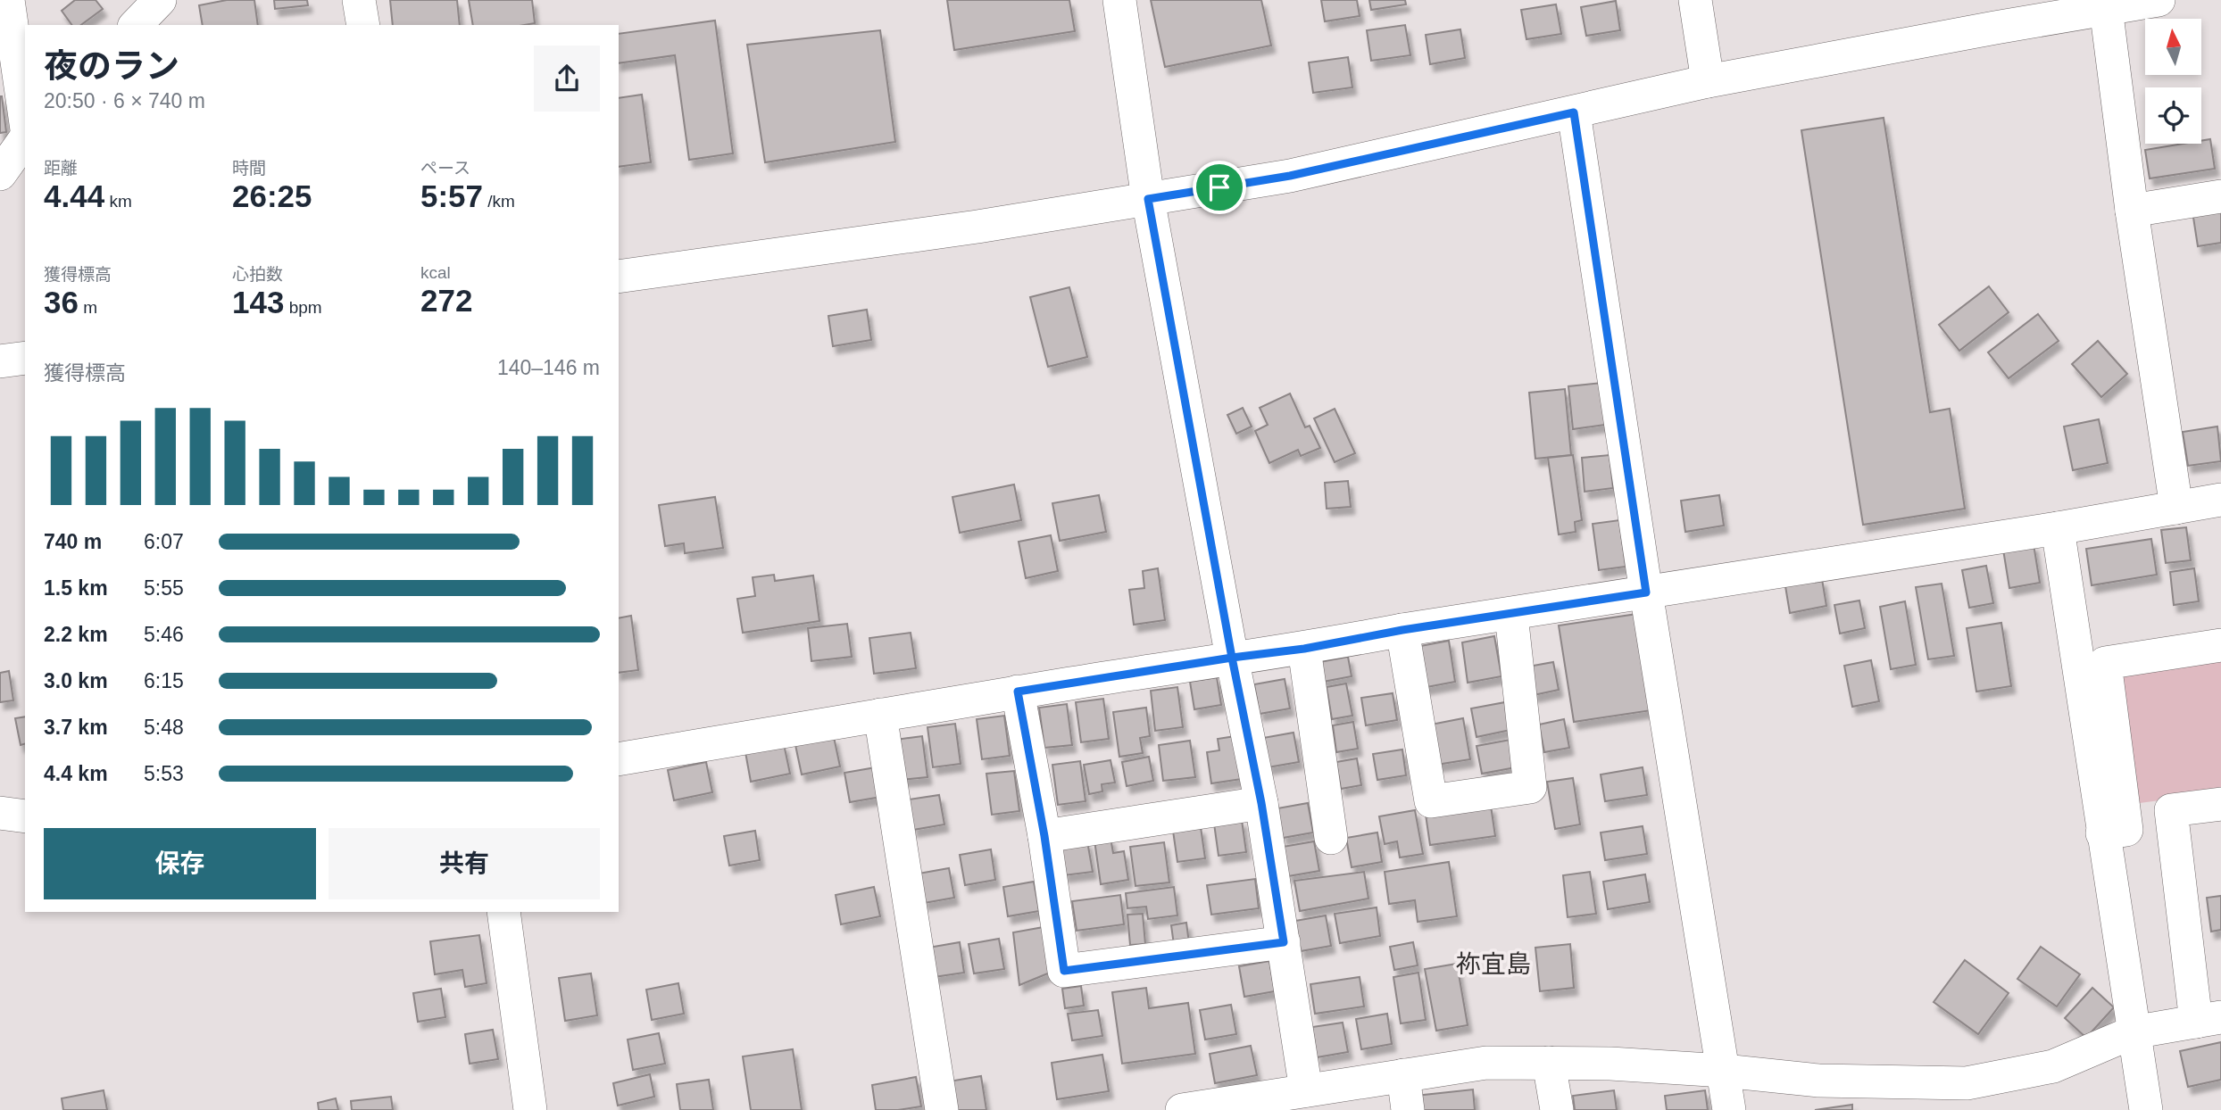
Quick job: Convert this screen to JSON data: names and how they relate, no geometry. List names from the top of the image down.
{
  "districts": ["祢宜島"],
  "north": "top",
  "page": {
    "heading": ["夜のラン", "20:50 · 6 × 740 m"],
    "stats": [
      ["距離", "4.44 km"],
      ["時間", "26:25"],
      ["ペース", "5:57 /km"],
      ["獲得標高", "36 m"],
      ["心拍数", "143 bpm"],
      ["kcal", "272"]
    ],
    "chart": ["獲得標高", "140–146 m"],
    "list": [
      {
        "name": "740 m",
        "note": "6:07"
      },
      {
        "name": "1.5 km",
        "note": "5:55"
      },
      {
        "name": "2.2 km",
        "note": "5:46"
      },
      {
        "name": "3.0 km",
        "note": "6:15"
      },
      {
        "name": "3.7 km",
        "note": "5:48"
      },
      {
        "name": "4.4 km",
        "note": "5:53"
      }
    ],
    "buttons": ["保存", "共有"]
  }
}
